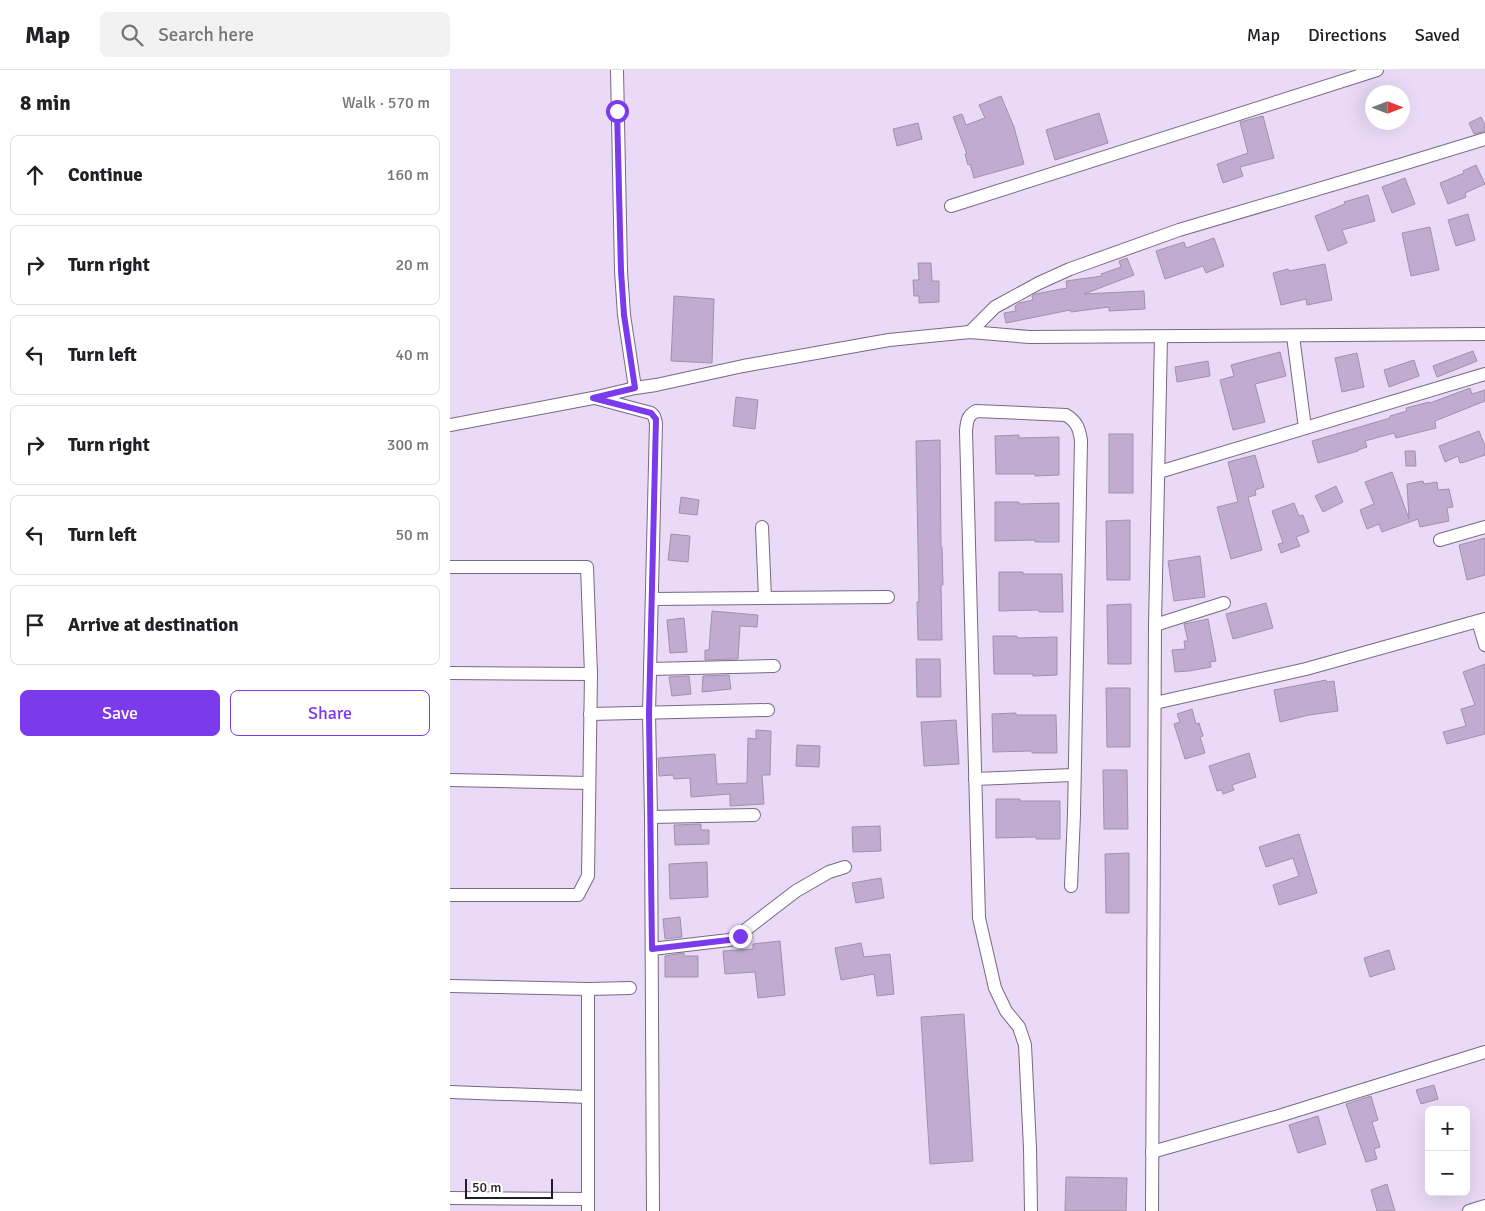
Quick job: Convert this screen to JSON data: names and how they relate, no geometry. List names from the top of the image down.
{
  "scale_bar": "50 m",
  "north": "right",
  "page": {
    "header": "Map",
    "search": "Search here",
    "nav": ["Map", "Directions", "Saved"],
    "heading": ["8 min", "Walk · 570 m"],
    "list": [
      ["Continue", "160 m"],
      ["Turn right", "20 m"],
      ["Turn left", "40 m"],
      ["Turn right", "300 m"],
      ["Turn left", "50 m"],
      "Arrive at destination"
    ],
    "buttons": ["Save", "Share"],
    "map_buttons": ["+", "−"],
    "scale": "50 m"
  }
}
